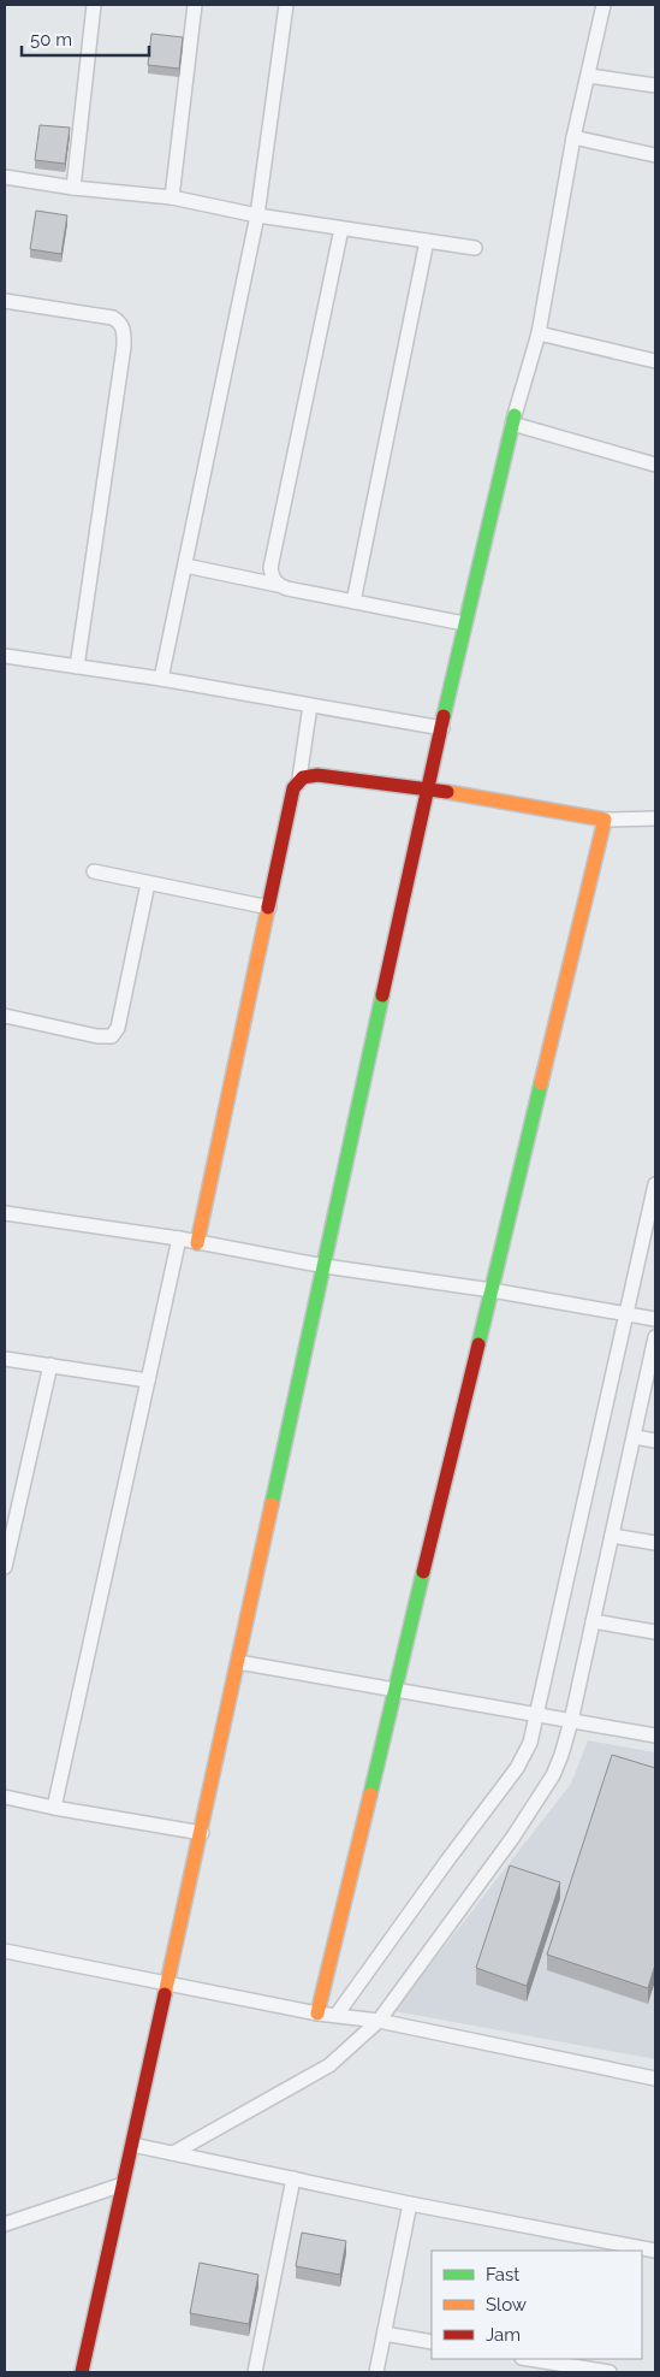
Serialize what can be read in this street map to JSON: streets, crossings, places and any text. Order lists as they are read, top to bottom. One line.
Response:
{"legend":["Fast","Slow","Jam"],"scale_bar":"50 m"}
